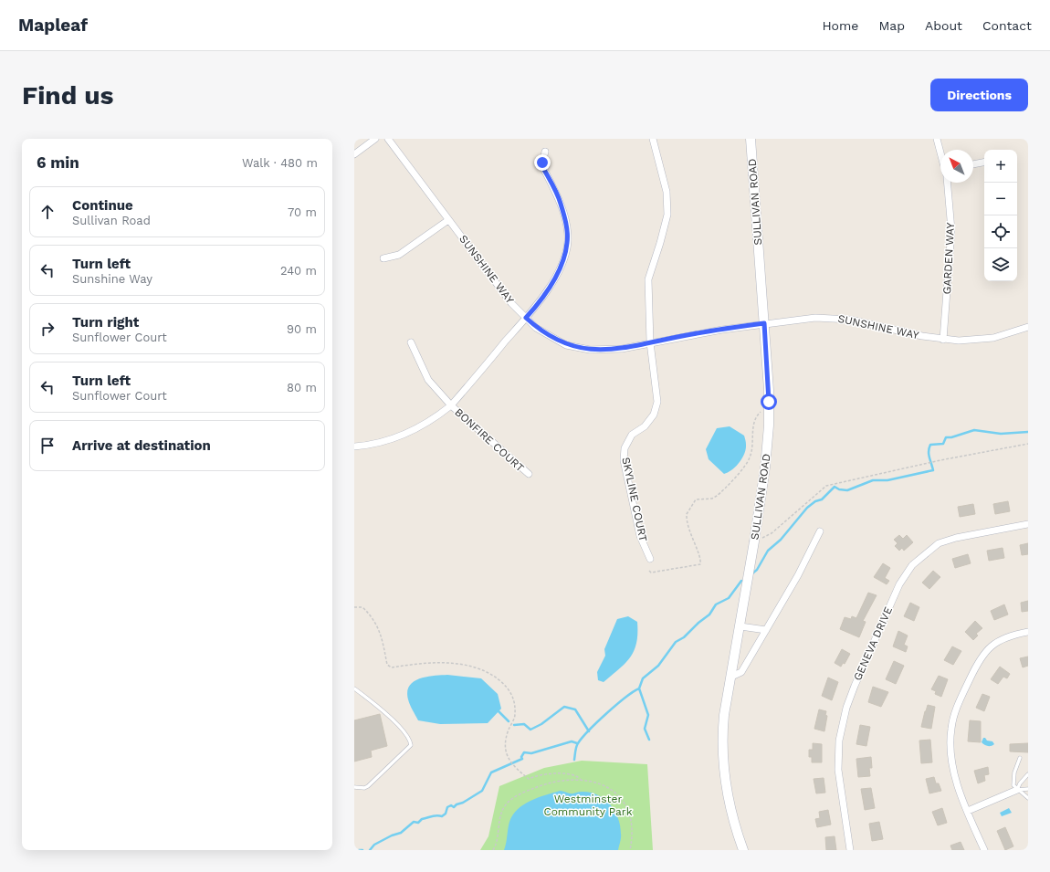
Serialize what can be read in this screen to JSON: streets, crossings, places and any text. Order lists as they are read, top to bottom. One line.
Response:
{"streets":{"street":["SULLIVAN ROAD","GARDEN WAY","SUNSHINE WAY","BONFIRE COURT","SKYLINE COURT","GENEVA DRIVE"]},"crossings":[["SULLIVAN ROAD","SUNSHINE WAY"],["GARDEN WAY","SUNSHINE WAY"],["SUNSHINE WAY","SKYLINE COURT"]],"parks":["Westminster Community Park"],"north":"top left","page":{"header":"Mapleaf","nav":["Home","Map","About","Contact"],"buttons":"Directions","title":"Find us","heading":["6 min","Walk · 480 m"],"map_buttons":["+","−"],"list":[["Continue","Sullivan Road","70 m"],["Turn left","Sunshine Way","240 m"],["Turn right","Sunflower Court","90 m"],["Turn left","Sunflower Court","80 m"],"Arrive at destination"]}}
